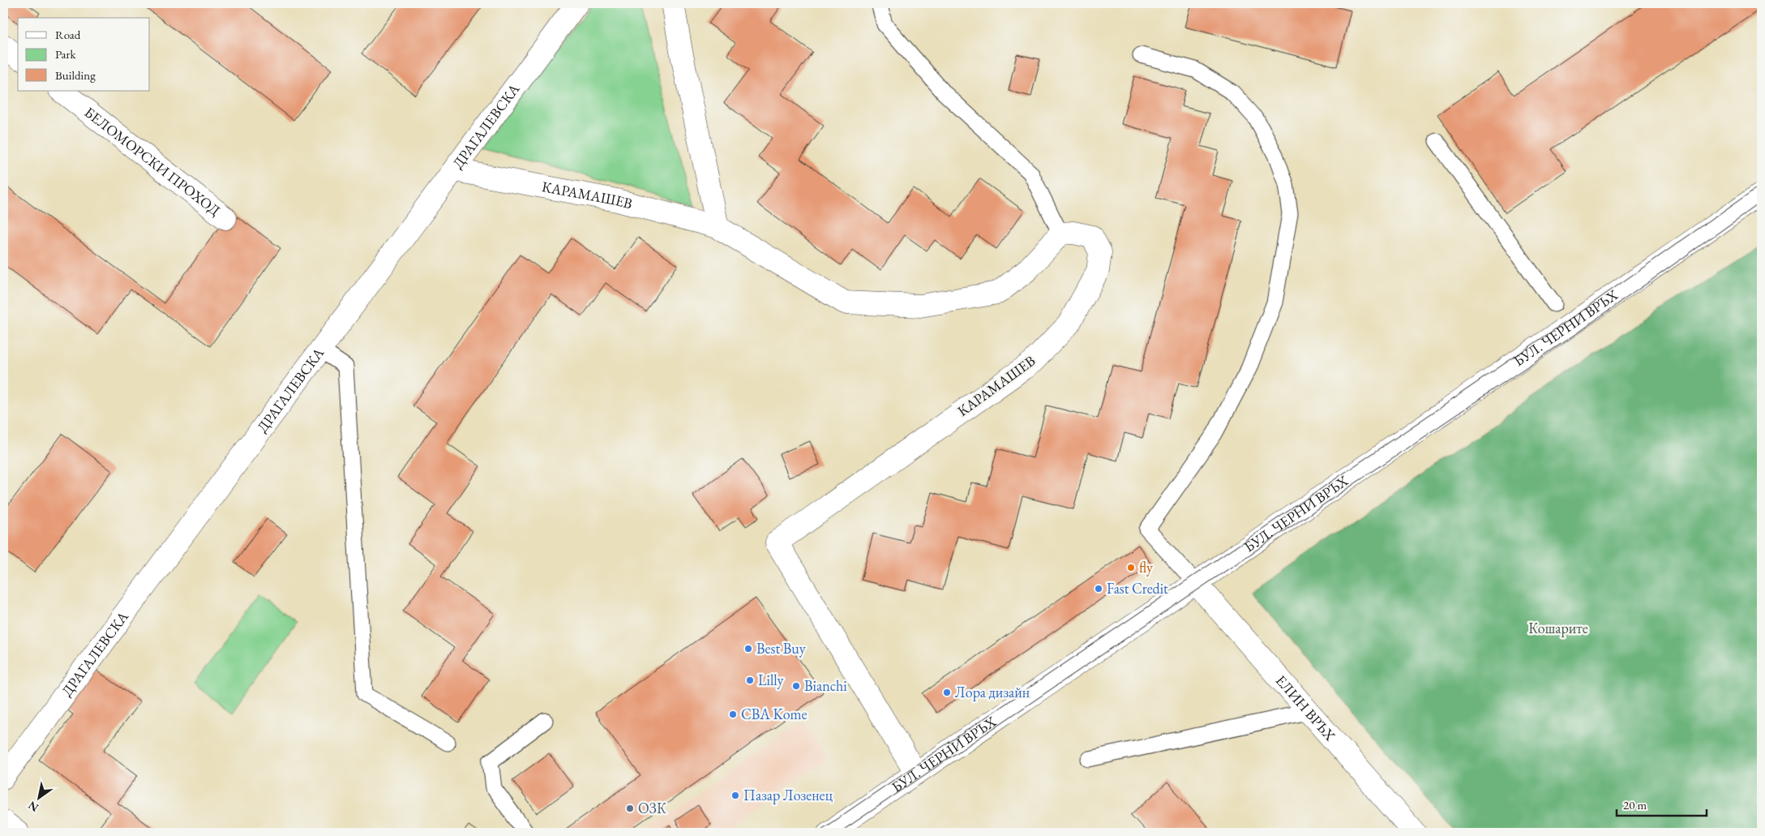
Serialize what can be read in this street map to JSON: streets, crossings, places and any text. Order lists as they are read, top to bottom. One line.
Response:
{"streets":{"street":["ДРАГАЛЕВСКА","БЕЛОМОРСКИ ПРОХОД","КАРАМАШЕВ","БУЛ. ЧЕРНИ ВРЪХ","ЕЛИН ВРЪХ"]},"crossings":[["ДРАГАЛЕВСКА","КАРАМАШЕВ"],["КАРАМАШЕВ","БУЛ. ЧЕРНИ ВРЪХ"],["БУЛ. ЧЕРНИ ВРЪХ","ЕЛИН ВРЪХ"]],"parks":["Кошарите"],"places":["fly","Fast Credit","Best Buy","Lilly","Bianchi","Лора дизайн","CBA Kome","Пазар Лозенец","ОЗК"],"legend":["Road","Park","Building"],"scale_bar":"20 m","north":"bottom left"}
